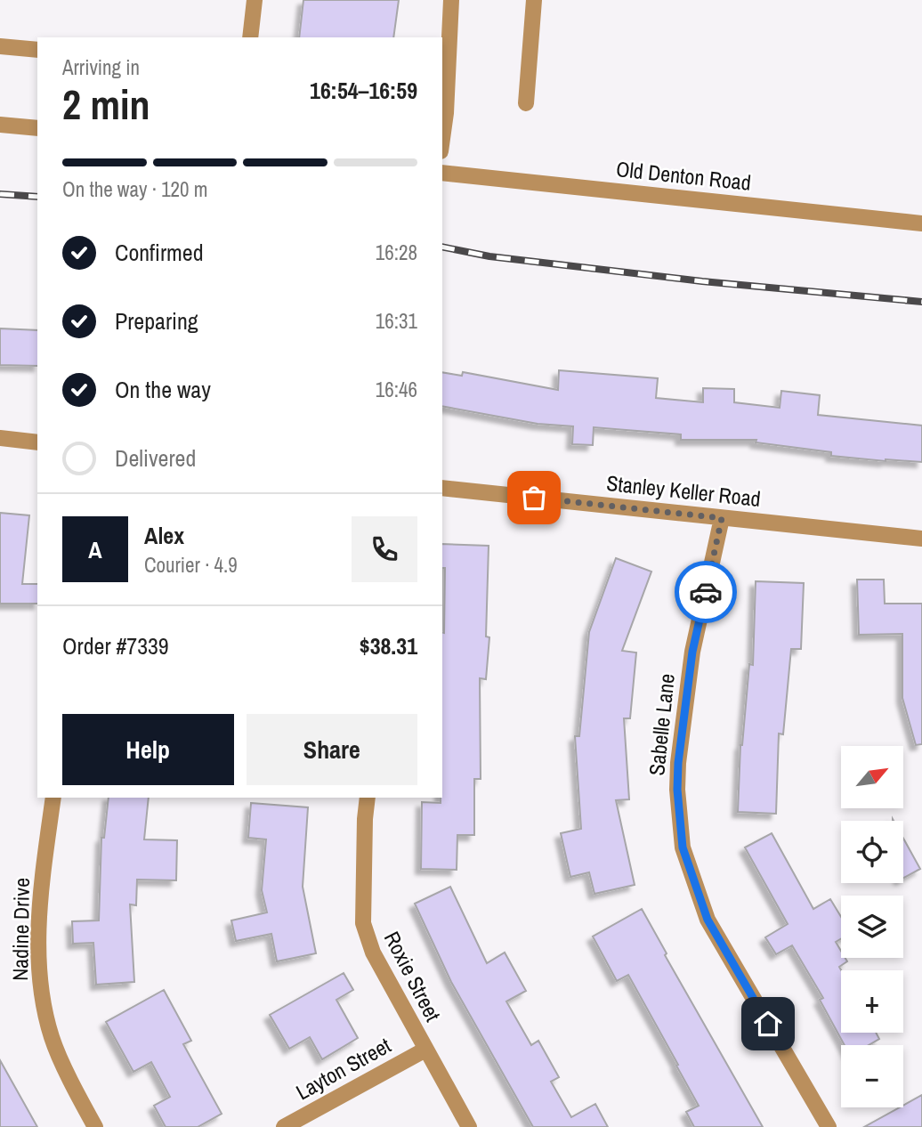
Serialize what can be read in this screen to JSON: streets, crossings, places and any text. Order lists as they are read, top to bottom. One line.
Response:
{"streets":{"street":["Old Denton Road","Stanley Keller Road","Sabelle Lane","Nadine Drive","Roxie Street","Layton Street"]},"crossings":[["Stanley Keller Road","Sabelle Lane"],["Roxie Street","Layton Street"]],"north":"top right","page":{"heading":["2 min","Arriving in","16:54–16:59"],"panel":["Alex","Courier · 4.9","Order #7339","$38.31"],"bar":"On the way · 120 m","list":[["Confirmed","16:28"],["Preparing","16:31"],["On the way","16:46"],"Delivered"],"round":"A","buttons":["Help","Share"],"map_buttons":["+","−"]}}
